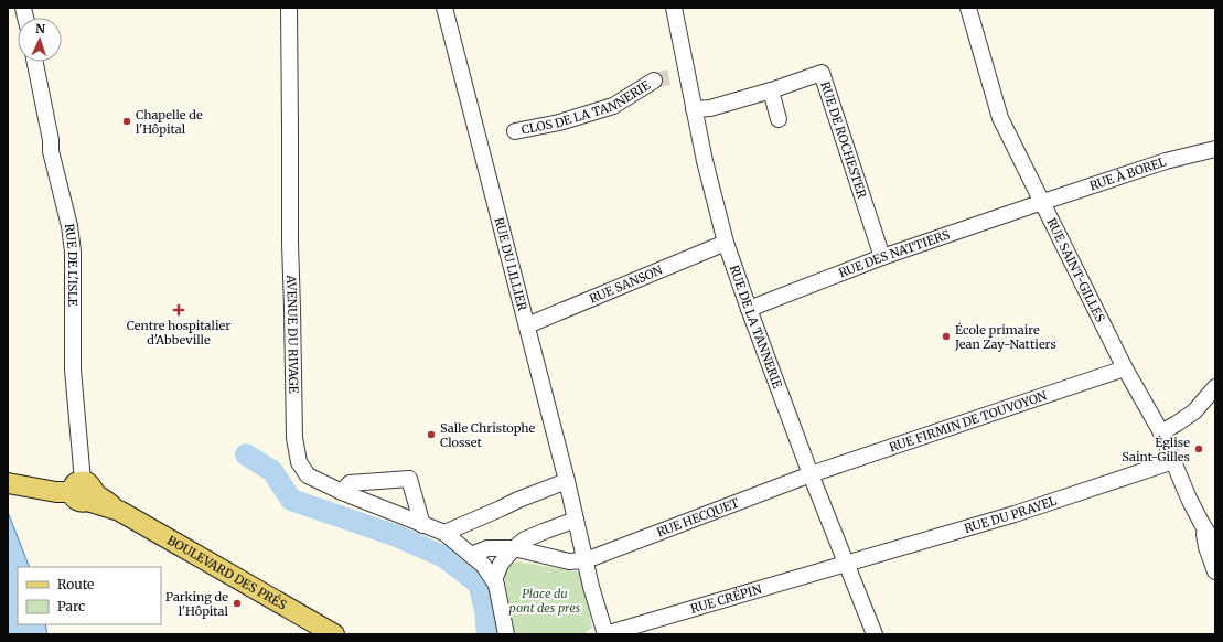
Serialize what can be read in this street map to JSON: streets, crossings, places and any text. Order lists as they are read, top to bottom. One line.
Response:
{"streets":{"main road":["BOULEVARD DES PRÉS"],"street":["CLOS DE LA TANNERIE","RUE DE ROCHESTER","RUE À BOREL","RUE DES NATTIERS","RUE DU LILLIER","RUE DE L'ISLE","RUE SAINT-GILLES","RUE SANSON","RUE DE LA TANNERIE","AVENUE DU RIVAGE","RUE FIRMIN DE TOUVOYON","RUE DU PRAYEL","RUE HECQUET","RUE CRÉPIN"]},"crossings":[["RUE DE ROCHESTER","RUE DES NATTIERS"],["RUE DE ROCHESTER","RUE DE LA TANNERIE"],["RUE À BOREL","RUE DES NATTIERS"],["RUE À BOREL","RUE SAINT-GILLES"],["RUE DES NATTIERS","RUE SAINT-GILLES"],["RUE DES NATTIERS","RUE DE LA TANNERIE"],["RUE DU LILLIER","RUE SANSON"],["RUE DU LILLIER","RUE HECQUET"],["RUE DU LILLIER","RUE CRÉPIN"],["RUE DE L'ISLE","BOULEVARD DES PRÉS"],["RUE SAINT-GILLES","RUE FIRMIN DE TOUVOYON"],["RUE SAINT-GILLES","RUE DU PRAYEL"],["RUE SANSON","RUE DE LA TANNERIE"],["RUE DE LA TANNERIE","RUE FIRMIN DE TOUVOYON"],["RUE DE LA TANNERIE","RUE DU PRAYEL"],["RUE DE LA TANNERIE","RUE HECQUET"],["RUE DE LA TANNERIE","RUE CRÉPIN"],["RUE FIRMIN DE TOUVOYON","RUE HECQUET"],["RUE DU PRAYEL","RUE CRÉPIN"]],"parks":["Place du pont des pres"],"places":{"other":["Chapelle de l'Hôpital","École primaire Jean Zay-Nattiers","Salle Christophe Closset","Église Saint-Gilles","Parking de l'Hôpital"],"health":["Centre hospitalier d'Abbeville"]},"legend":["Route","Parc"],"north":"top"}
